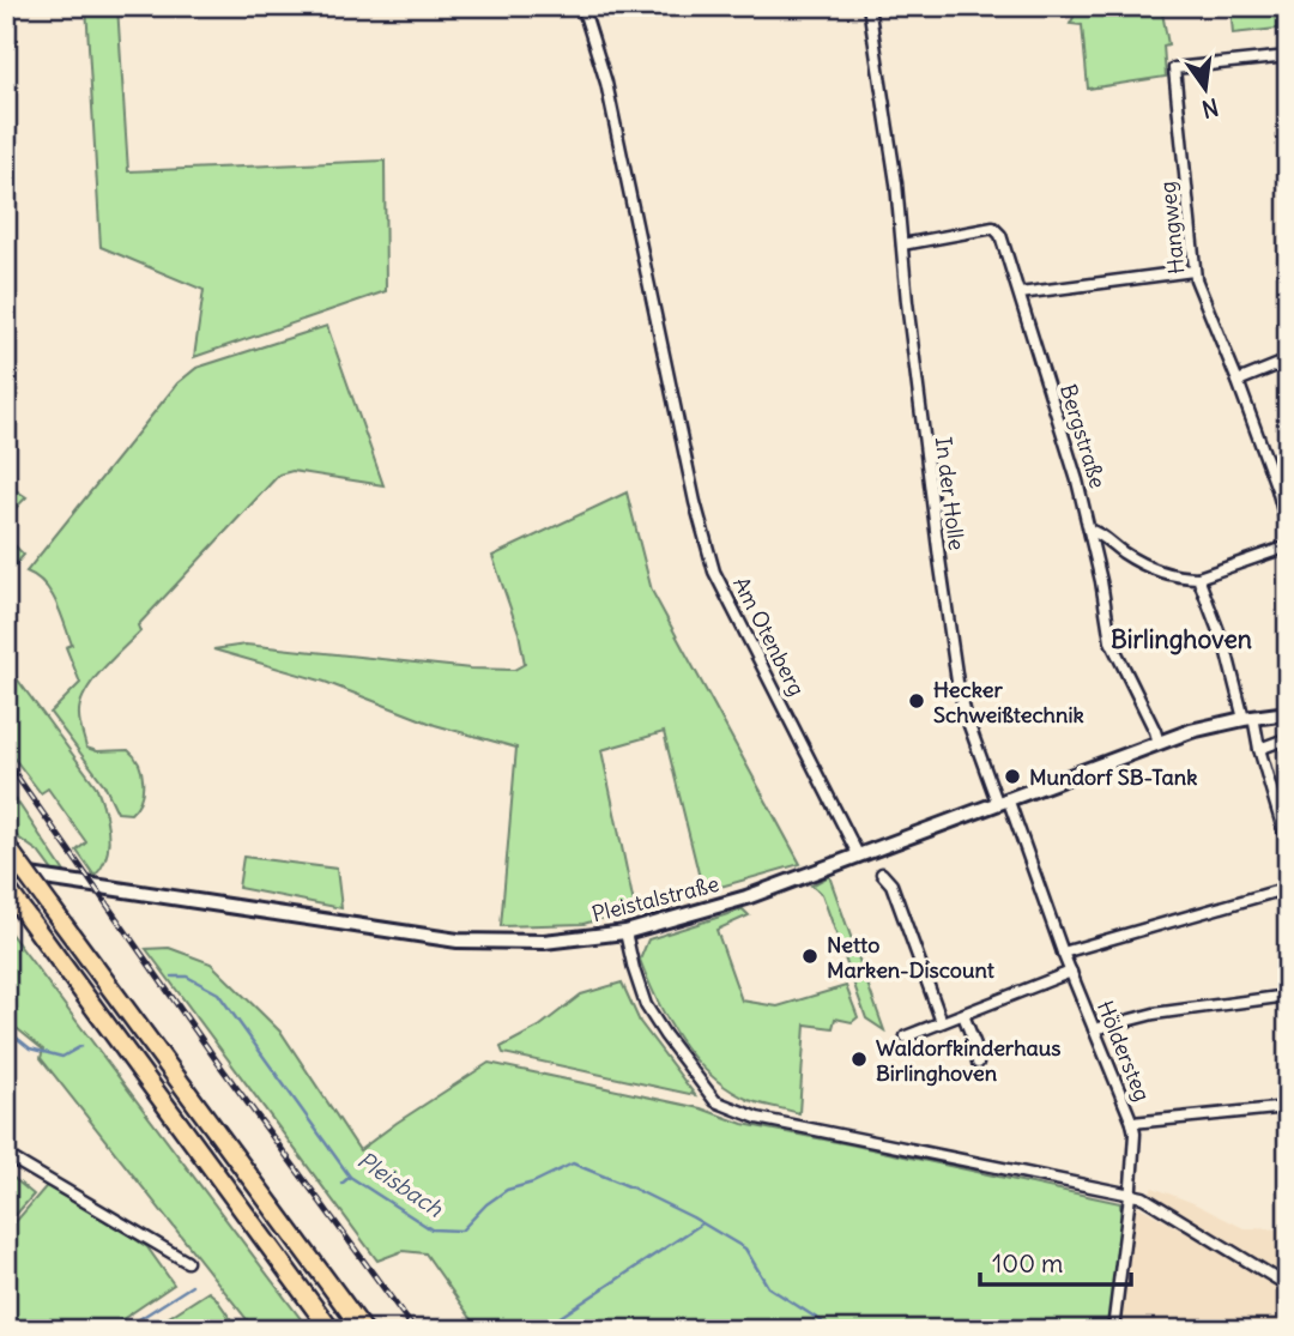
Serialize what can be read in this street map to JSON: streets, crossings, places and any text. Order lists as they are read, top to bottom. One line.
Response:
{"streets":{"main road":["Pleistalstraße"],"street":["Hangweg","Bergstraße","In der Holle","Am Otenberg","Höldersteg"]},"crossings":[["Bergstraße","In der Holle"],["Bergstraße","Pleistalstraße"],["In der Holle","Pleistalstraße"],["In der Holle","Höldersteg"],["Am Otenberg","Pleistalstraße"],["Pleistalstraße","Höldersteg"]],"districts":["Birlinghoven"],"water":["Pleisbach"],"places":["Hecker Schweißtechnik","Mundorf SB-Tank","Netto Marken-Discount","Waldorfkinderhaus Birlinghoven"],"scale_bar":"100 m","north":"bottom"}
